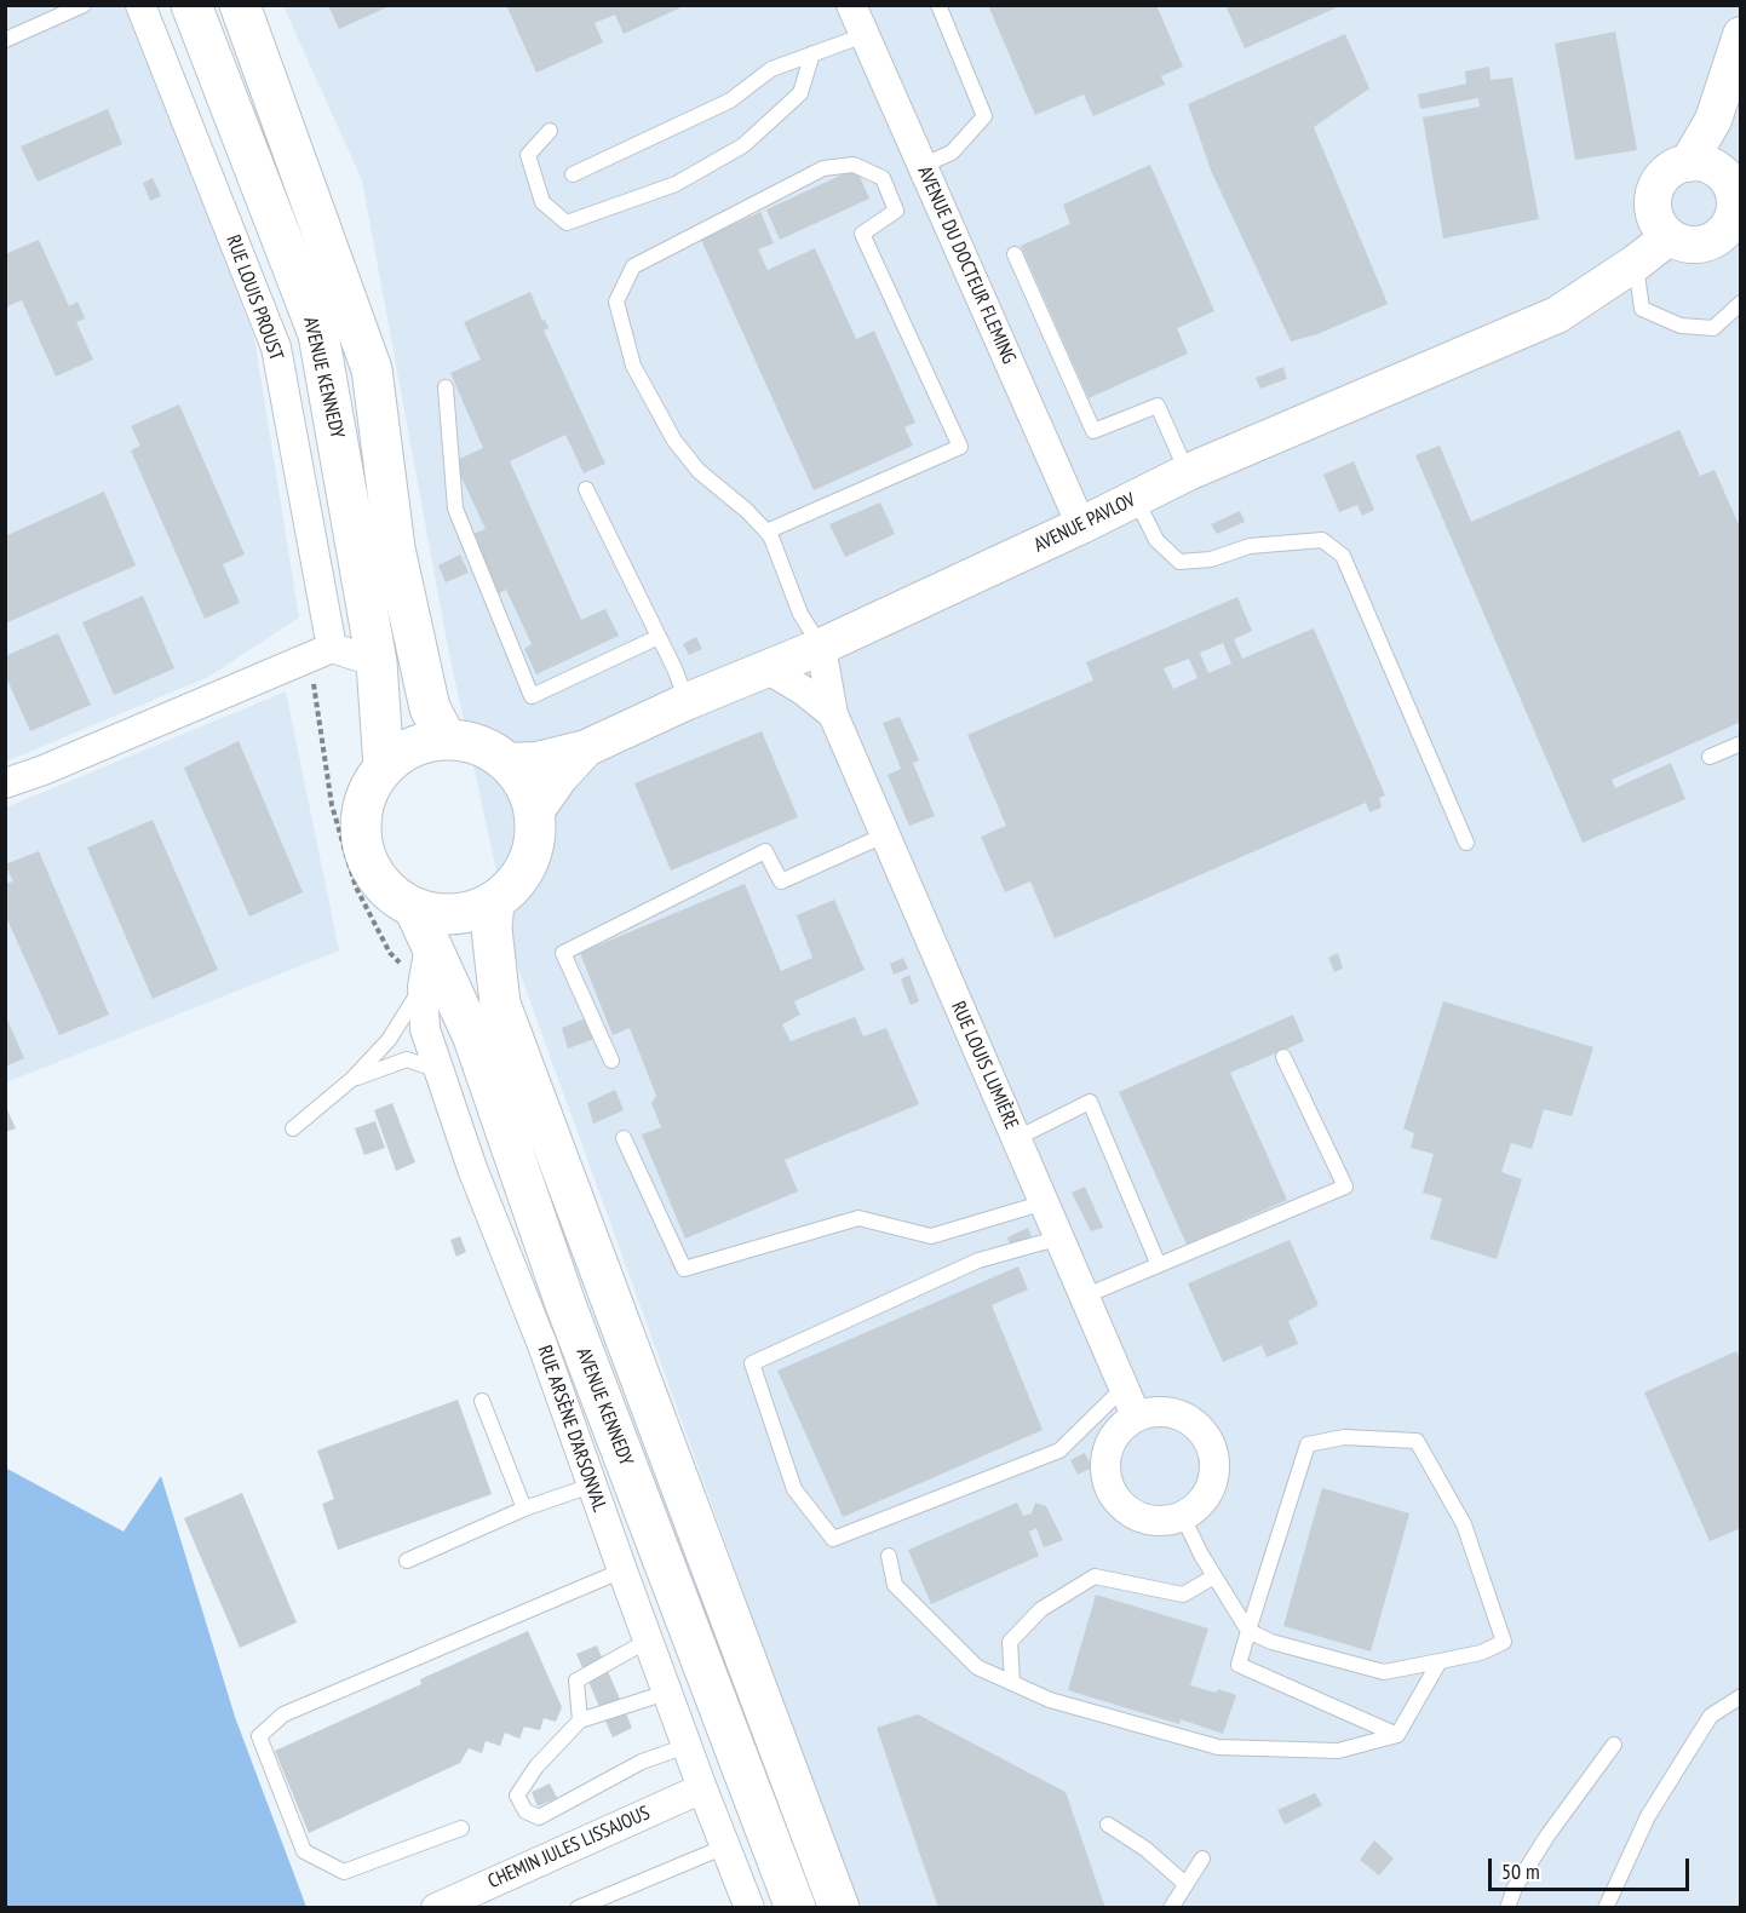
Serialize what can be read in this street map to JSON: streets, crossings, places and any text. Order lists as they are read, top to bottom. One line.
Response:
{"streets":{"main road":["AVENUE KENNEDY"],"street":["AVENUE DU DOCTEUR FLEMING","RUE LOUIS PROUST","AVENUE PAVLOV","RUE LOUIS LUMIÈRE","RUE ARSÈNE D'ARSONVAL","CHEMIN JULES LISSAJOUS"]},"crossings":[["AVENUE DU DOCTEUR FLEMING","AVENUE PAVLOV"],["AVENUE KENNEDY","AVENUE PAVLOV"],["AVENUE KENNEDY","RUE ARSÈNE D'ARSONVAL"],["AVENUE PAVLOV","RUE LOUIS LUMIÈRE"],["RUE ARSÈNE D'ARSONVAL","CHEMIN JULES LISSAJOUS"]],"scale_bar":"50 m"}
